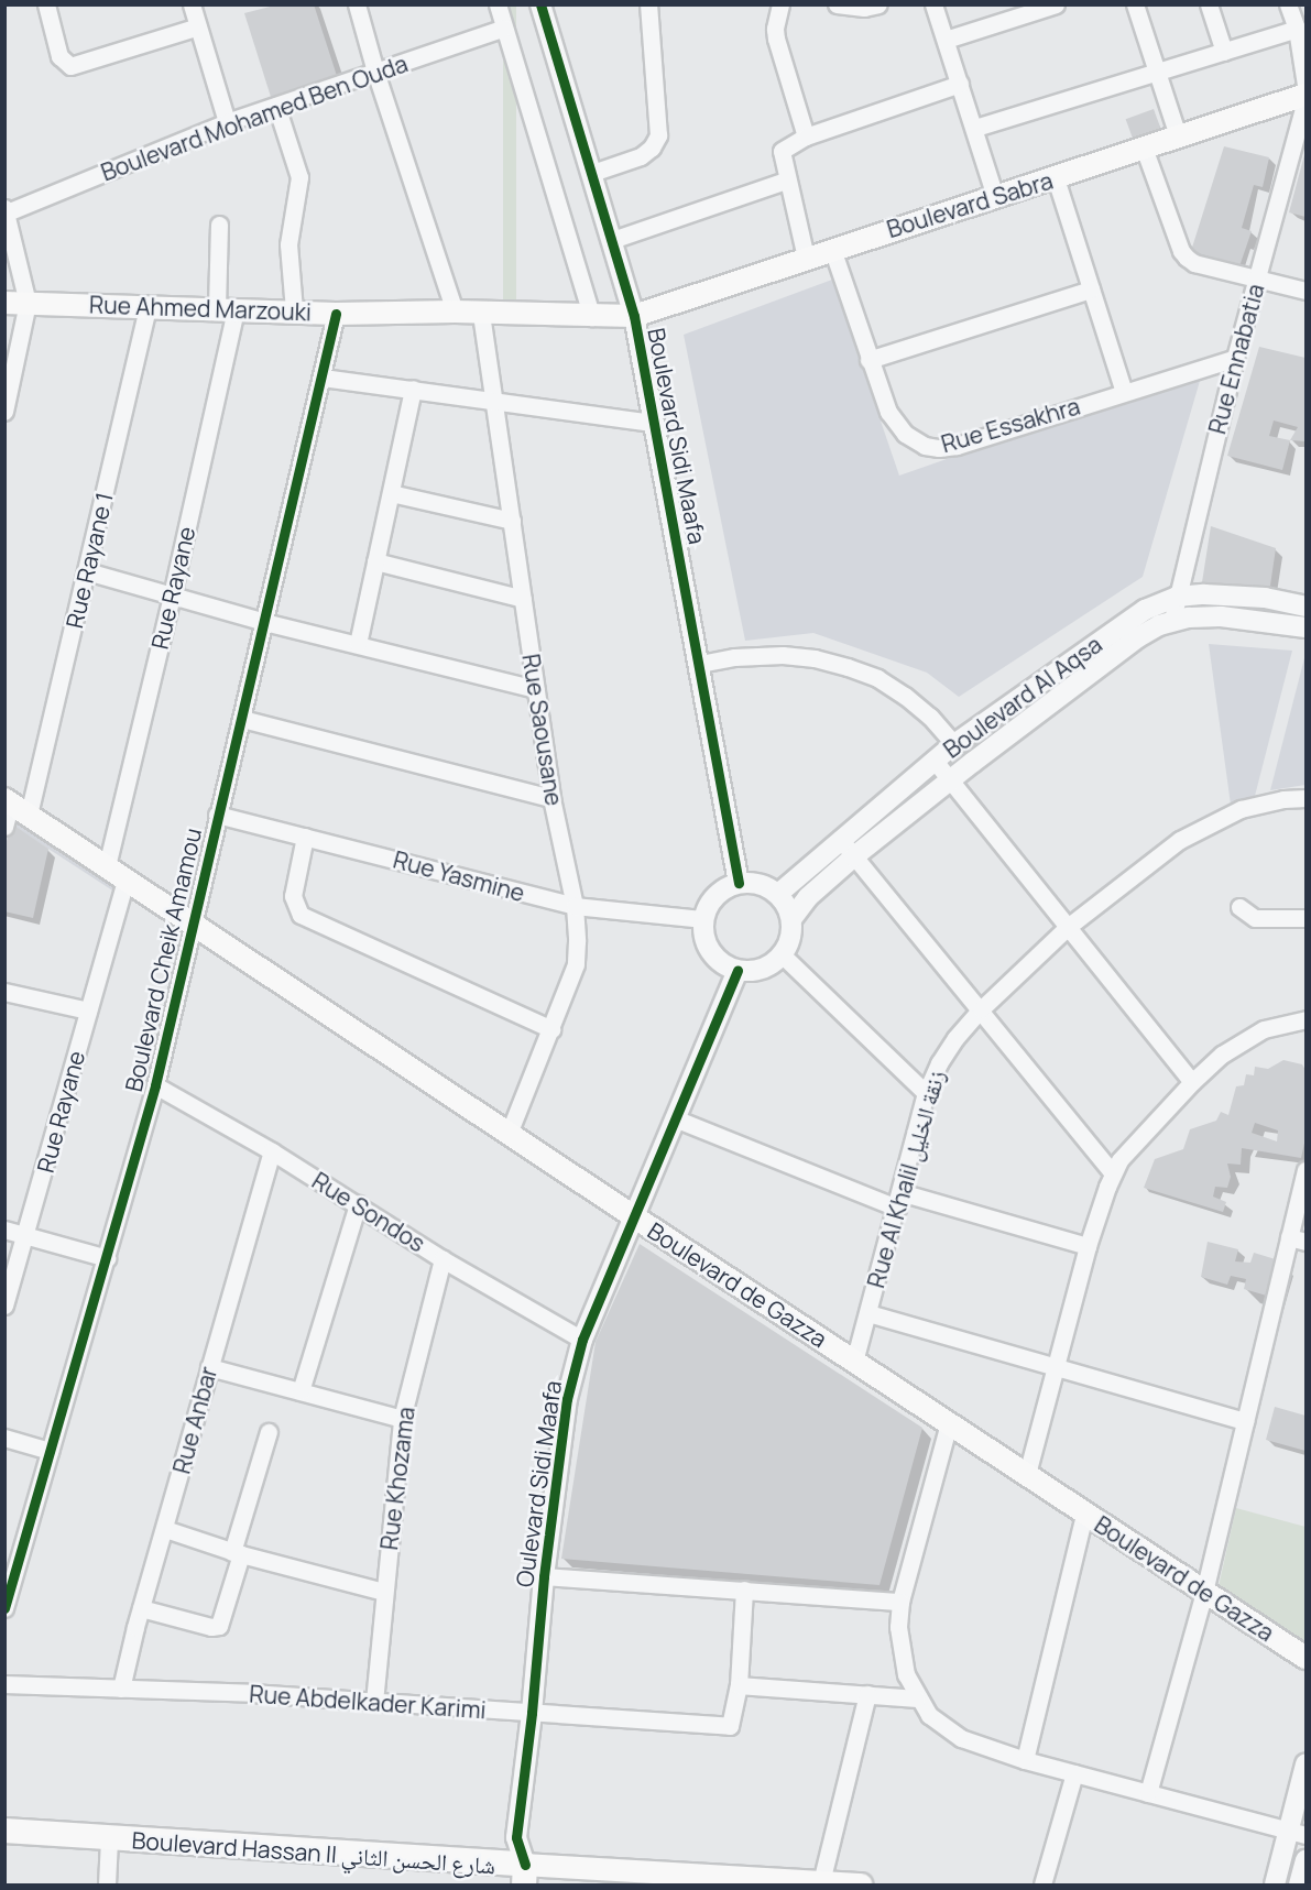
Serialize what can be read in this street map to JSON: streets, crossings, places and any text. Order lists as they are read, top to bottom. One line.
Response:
{"streets":{"main road":["Boulevard Sabra","Rue Ahmed Marzouki","Boulevard de Gazza","Boulevard Hassan II شارع الحسن الثاني"],"street":["Boulevard Mohamed Ben Ouda","Rue Ennabatia","Rue Essakhra","Boulevard Sidi Maafa","Rue Rayane 1","Rue Rayane","Boulevard Al Aqsa","Rue Saousane","Rue Yasmine","Boulevard Cheik Amamou","Rue Al Khalil زنقة الخليل","Rue Sondos","Rue Anbar","Rue Khozama","Oulevard Sidi Maafa","Rue Abdelkader Karimi"]},"crossings":[["Boulevard Sabra","Rue Ahmed Marzouki"],["Boulevard Sabra","Rue Essakhra"],["Boulevard Sabra","Boulevard Sidi Maafa"],["Rue Ahmed Marzouki","Boulevard Sidi Maafa"],["Rue Ahmed Marzouki","Rue Rayane 1"],["Rue Ahmed Marzouki","Rue Rayane"],["Rue Ahmed Marzouki","Rue Saousane"],["Rue Ahmed Marzouki","Boulevard Cheik Amamou"],["Rue Ennabatia","Rue Essakhra"],["Rue Ennabatia","Boulevard Al Aqsa"],["Boulevard Sidi Maafa","Boulevard Al Aqsa"],["Boulevard Sidi Maafa","Rue Yasmine"],["Boulevard Sidi Maafa","Oulevard Sidi Maafa"],["Rue Rayane 1","Boulevard de Gazza"],["Rue Rayane","Boulevard de Gazza"],["Boulevard Al Aqsa","Rue Yasmine"],["Boulevard Al Aqsa","Oulevard Sidi Maafa"],["Rue Saousane","Rue Yasmine"],["Rue Saousane","Boulevard de Gazza"],["Rue Yasmine","Boulevard Cheik Amamou"],["Rue Yasmine","Oulevard Sidi Maafa"],["Boulevard Cheik Amamou","Rue Sondos"],["Boulevard Cheik Amamou","Boulevard de Gazza"],["Rue Al Khalil زنقة الخليل","Boulevard de Gazza"],["Rue Sondos","Rue Anbar"],["Rue Sondos","Rue Khozama"],["Rue Sondos","Oulevard Sidi Maafa"],["Boulevard de Gazza","Oulevard Sidi Maafa"],["Rue Anbar","Rue Abdelkader Karimi"],["Rue Khozama","Rue Abdelkader Karimi"],["Oulevard Sidi Maafa","Rue Abdelkader Karimi"]]}
